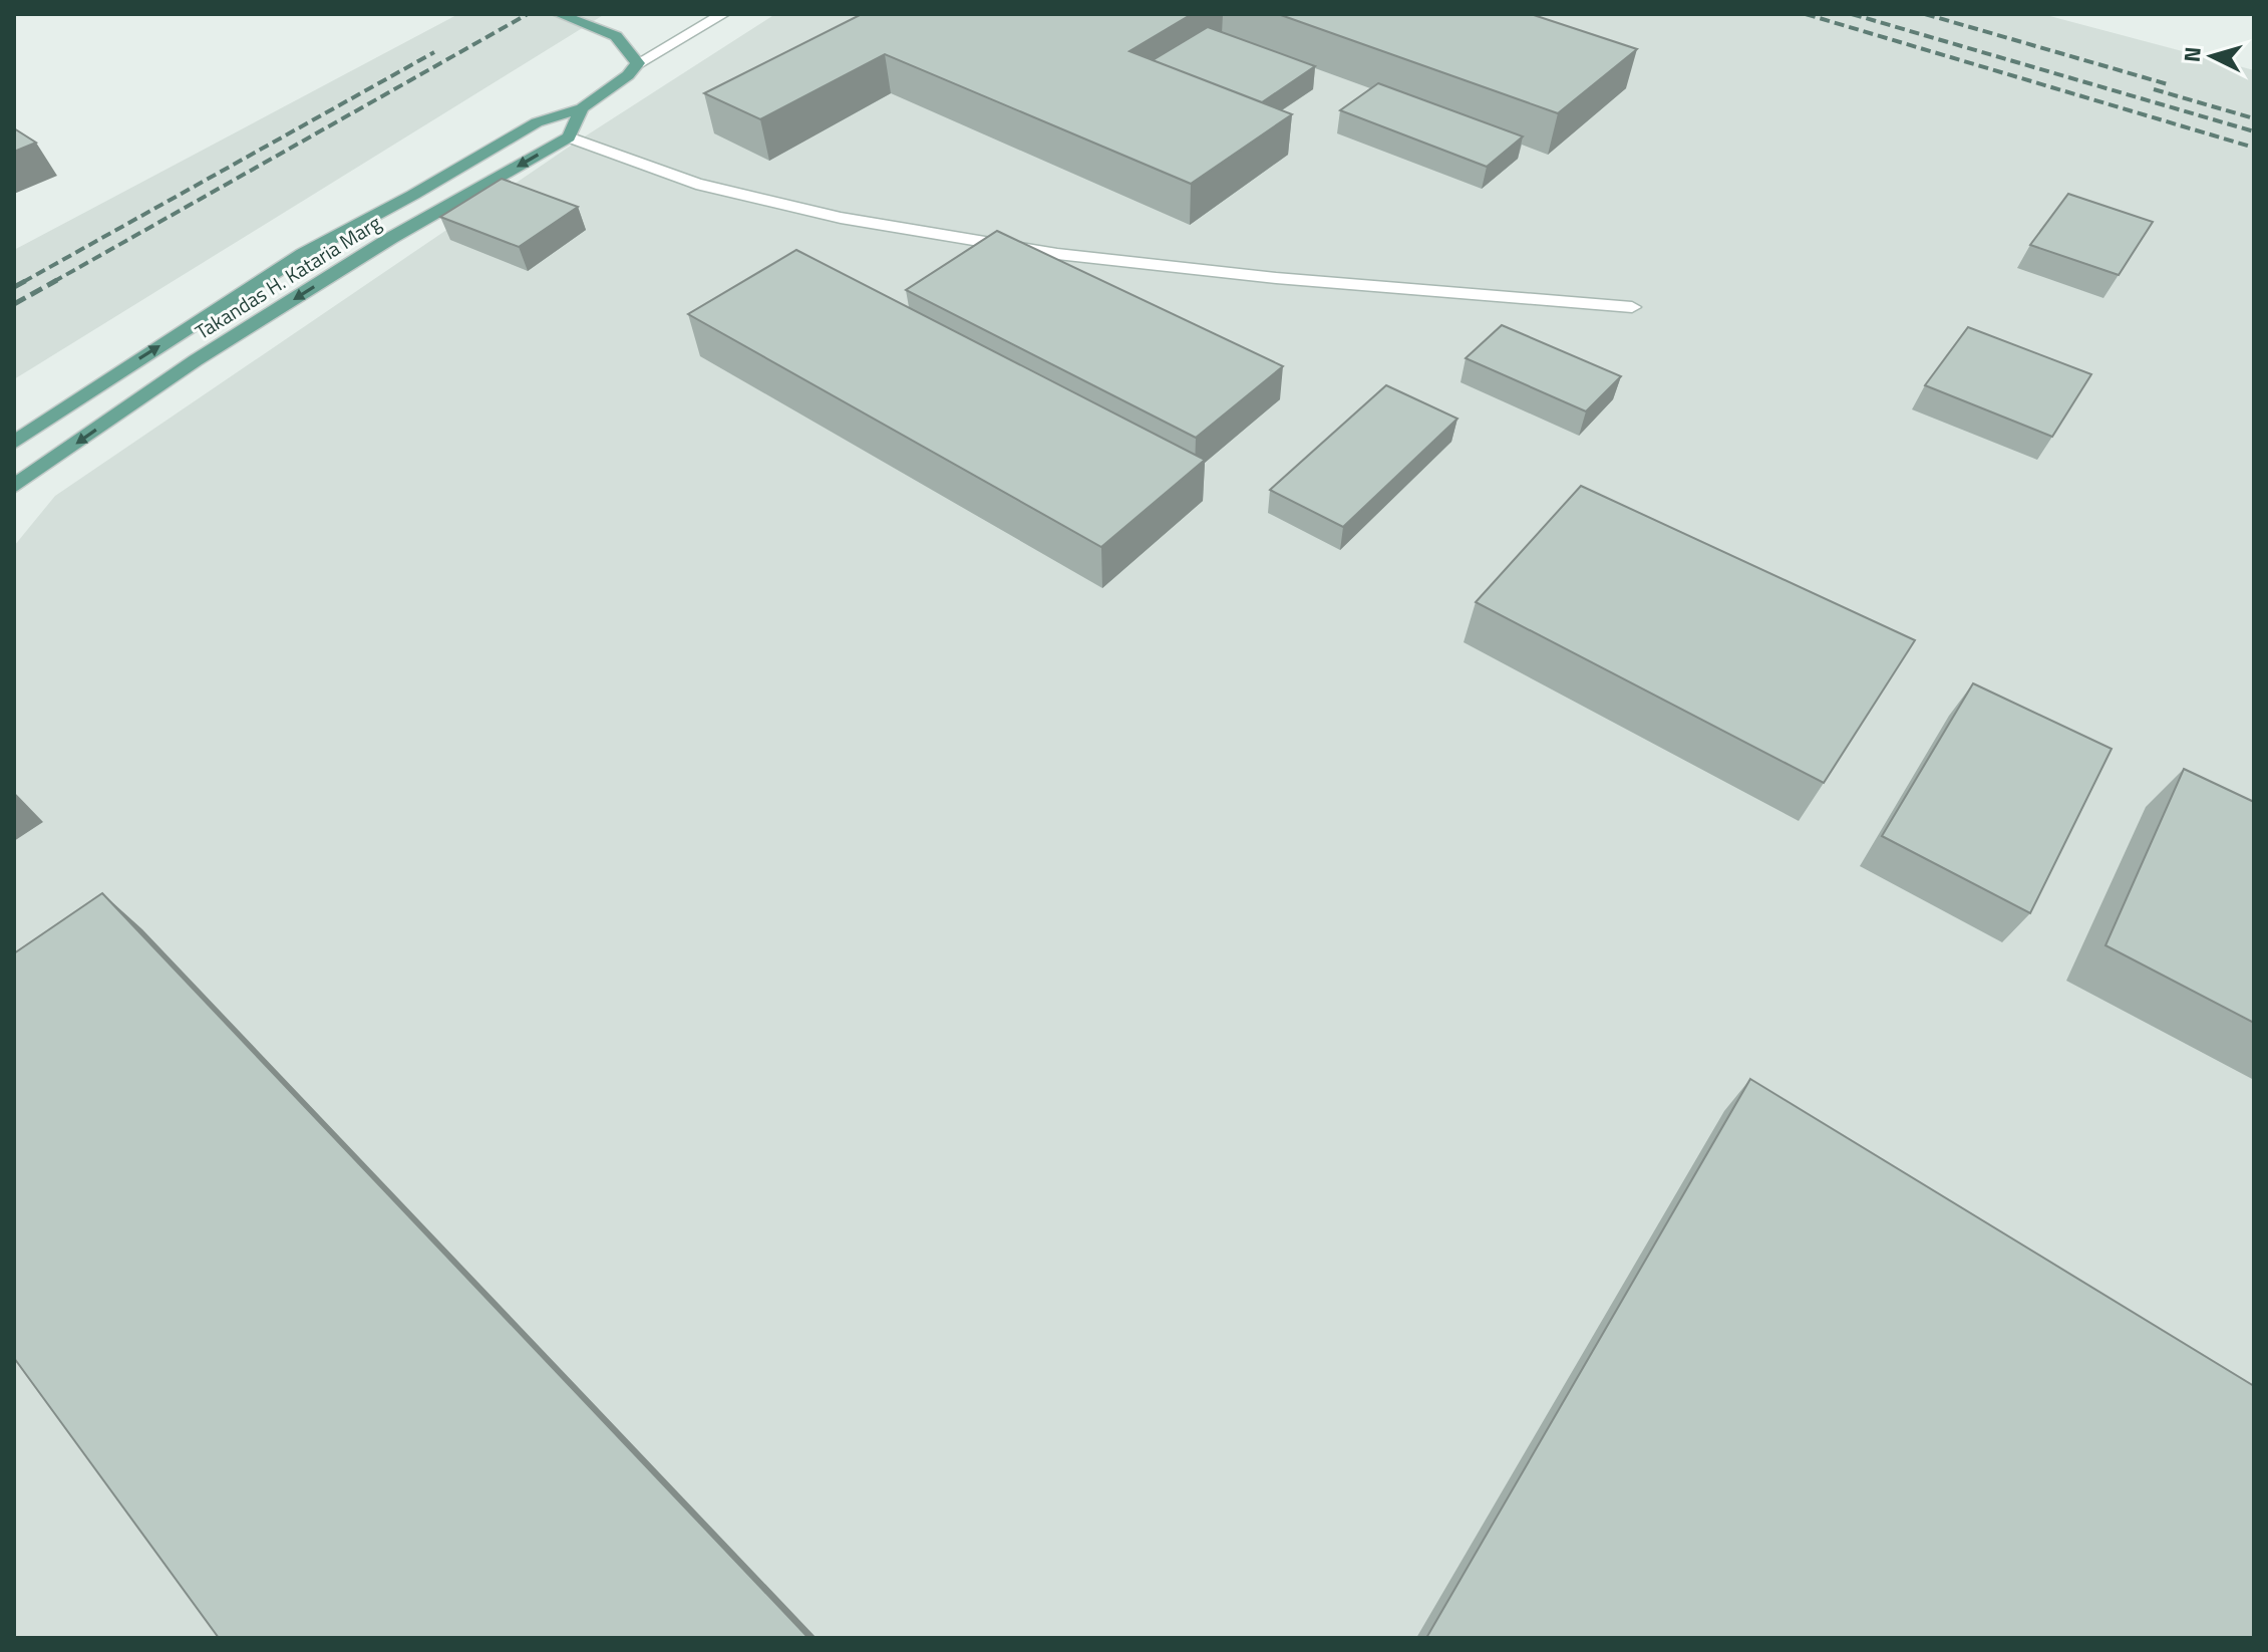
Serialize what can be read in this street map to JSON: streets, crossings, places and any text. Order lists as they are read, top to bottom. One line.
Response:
{"streets":{"main road":["Takandas H. Kataria Marg"]},"north":"left"}
